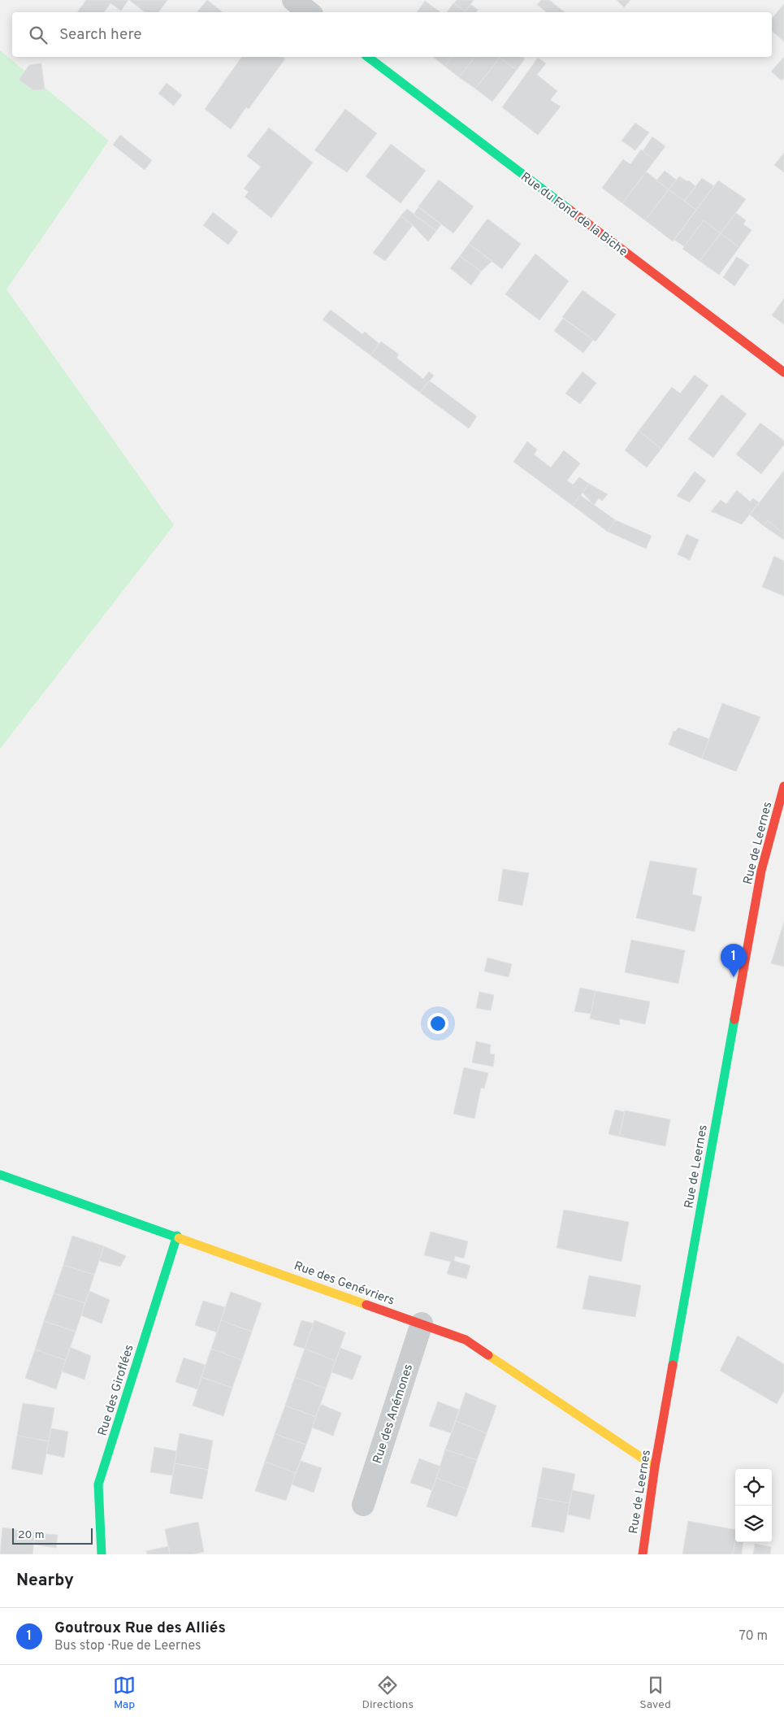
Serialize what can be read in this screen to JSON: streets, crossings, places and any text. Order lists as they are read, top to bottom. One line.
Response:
{"streets":{"street":["Rue du Fond de la Biche","Rue de Leernes","Rue des Genévriers","Rue des Giroflées","Rue des Anémones"]},"crossings":[["Rue de Leernes","Rue des Genévriers"],["Rue des Genévriers","Rue des Giroflées"],["Rue des Genévriers","Rue des Anémones"]],"scale_bar":"20 m","page":{"search":"Search here","pins":"1","scale":"20 m","heading":"Nearby","list":[{"mark":"1","name":"Goutroux Rue des Alliés","note":"Bus stop · Rue de Leernes","value":"70 m"}],"nav":["Map","Directions","Saved"]}}
